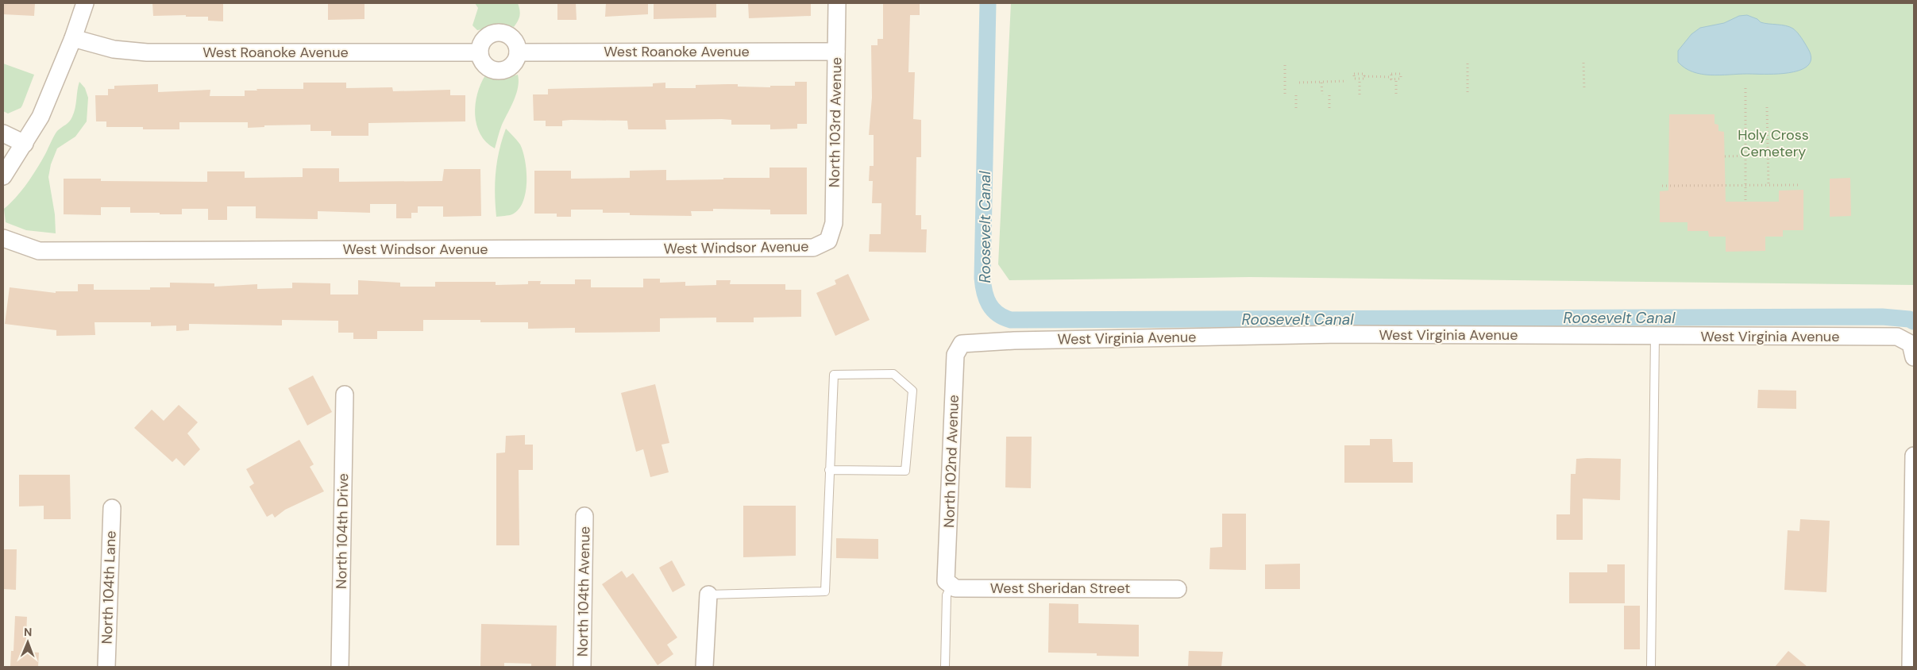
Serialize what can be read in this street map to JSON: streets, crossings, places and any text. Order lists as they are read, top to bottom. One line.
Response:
{"streets":{"street":["West Roanoke Avenue","North 103rd Avenue","West Windsor Avenue","West Virginia Avenue","North 102nd Avenue","North 104th Drive","North 104th Lane","West Sheridan Street","North 104th Avenue"]},"crossings":[["West Roanoke Avenue","North 103rd Avenue"],["North 103rd Avenue","West Windsor Avenue"],["West Virginia Avenue","North 102nd Avenue"],["North 102nd Avenue","West Sheridan Street"]],"water":["Roosevelt Canal"],"parks":["Holy Cross Cemetery"],"north":"top"}
